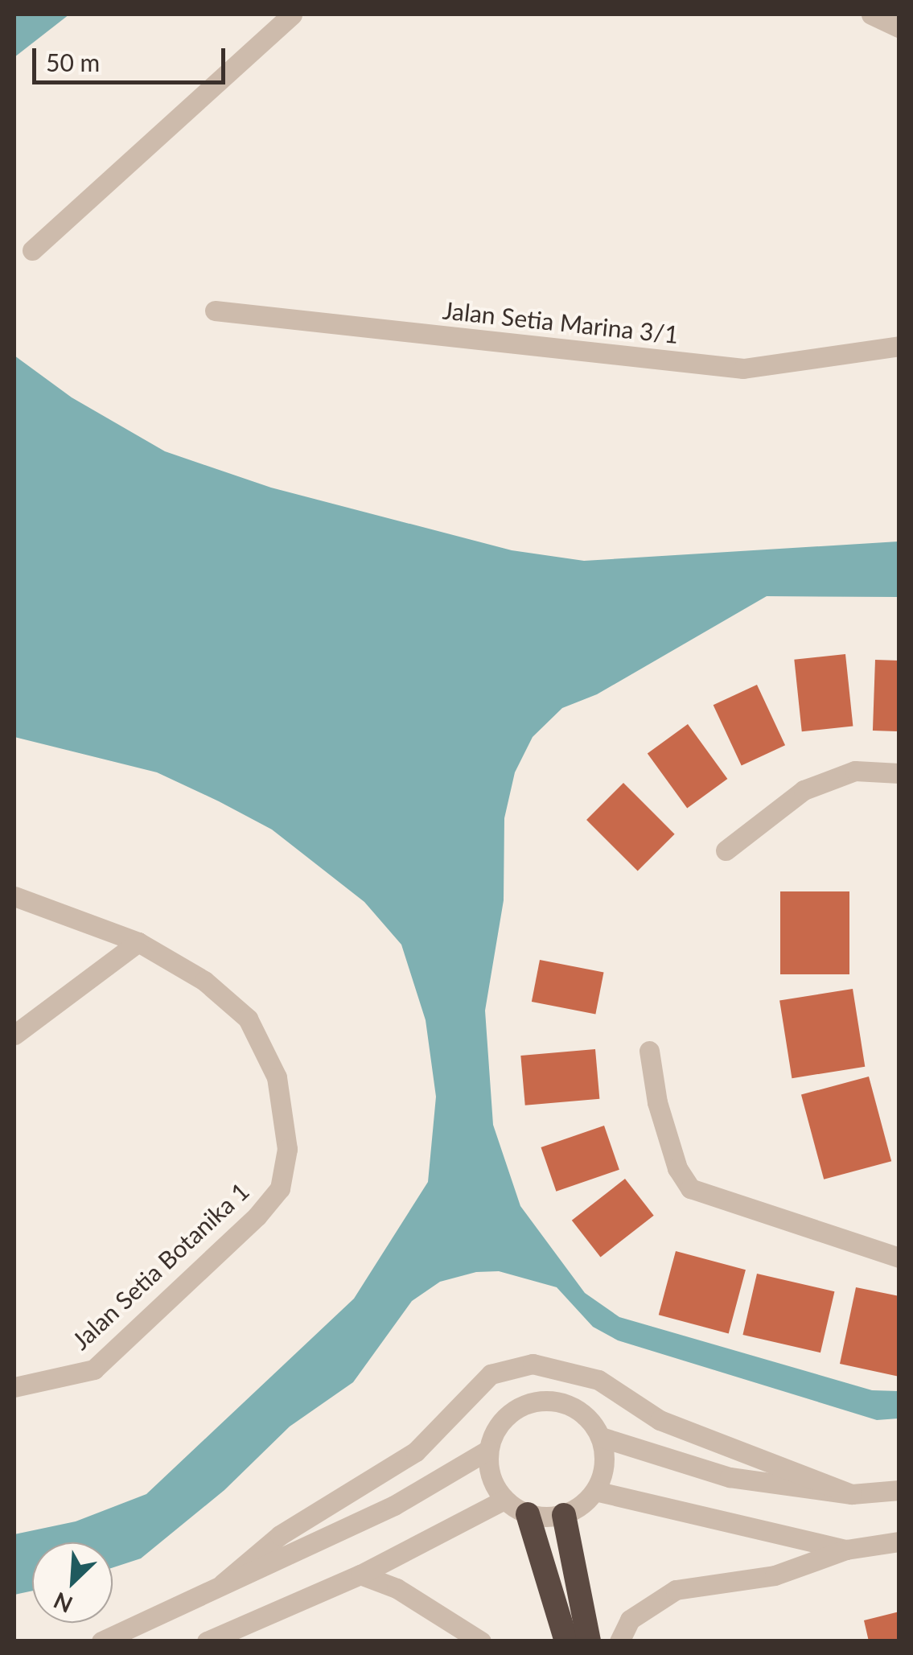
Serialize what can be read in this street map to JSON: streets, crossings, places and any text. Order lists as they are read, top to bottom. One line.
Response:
{"streets":{"street":["Jalan Setia Marina 3/1","Jalan Setia Botanika 1"]},"scale_bar":"50 m","north":"bottom left"}
